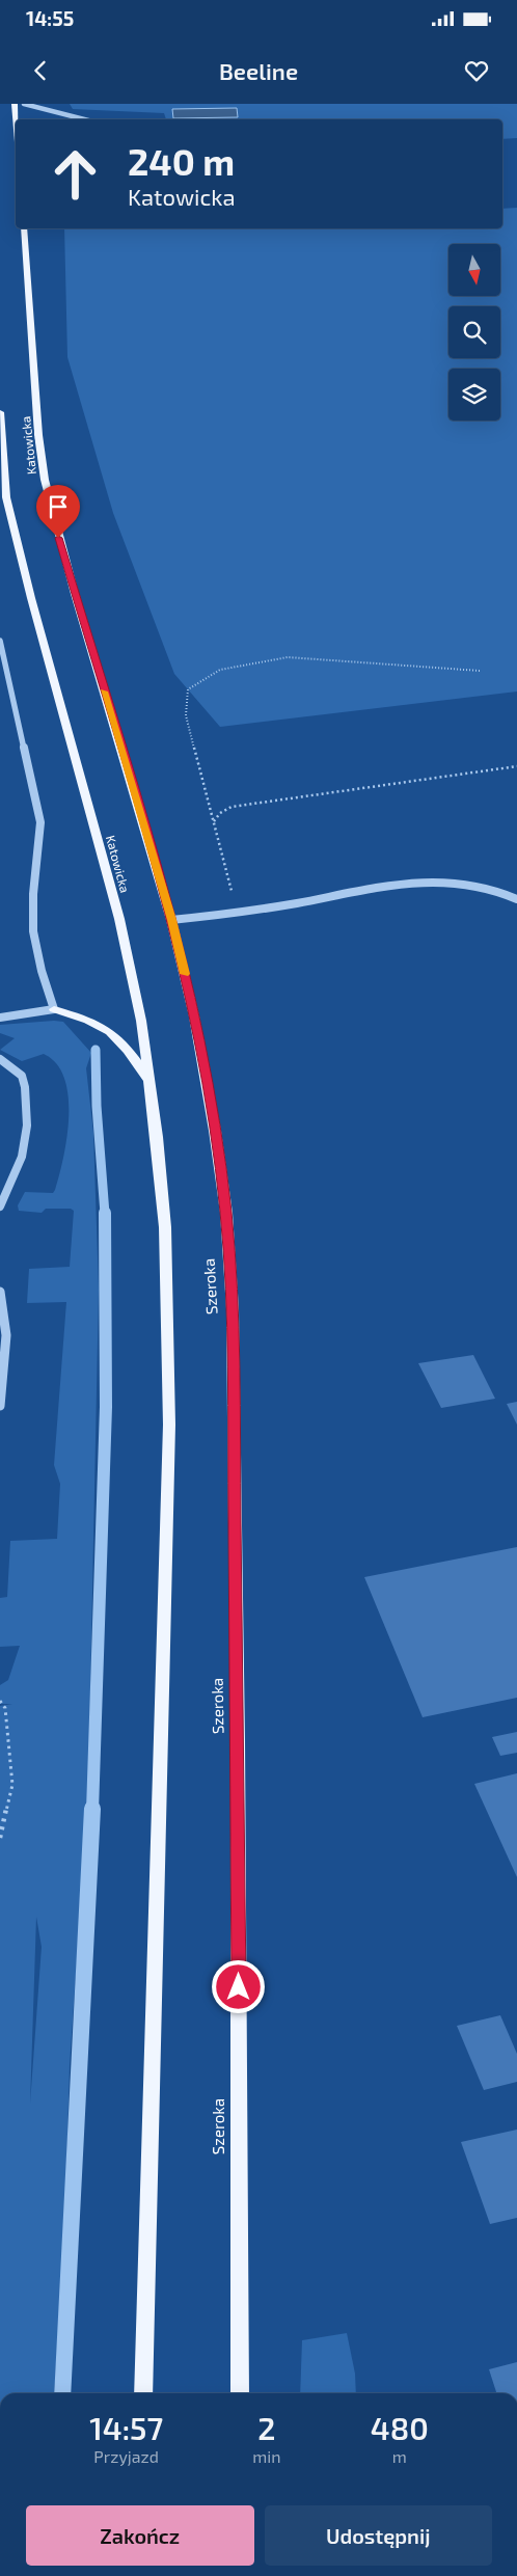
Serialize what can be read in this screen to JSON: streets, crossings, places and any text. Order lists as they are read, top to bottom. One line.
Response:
{"streets":{"main road":["Katowicka","Szeroka"]},"crossings":[["Katowicka","Szeroka"]],"north":"bottom","page":{"status":"14:55","header":"Beeline","turn":["240 m","Katowicka"],"eta":["14:57","Przyjazd","2","min","480","m"],"buttons":["Zakończ","Udostępnij"]}}
